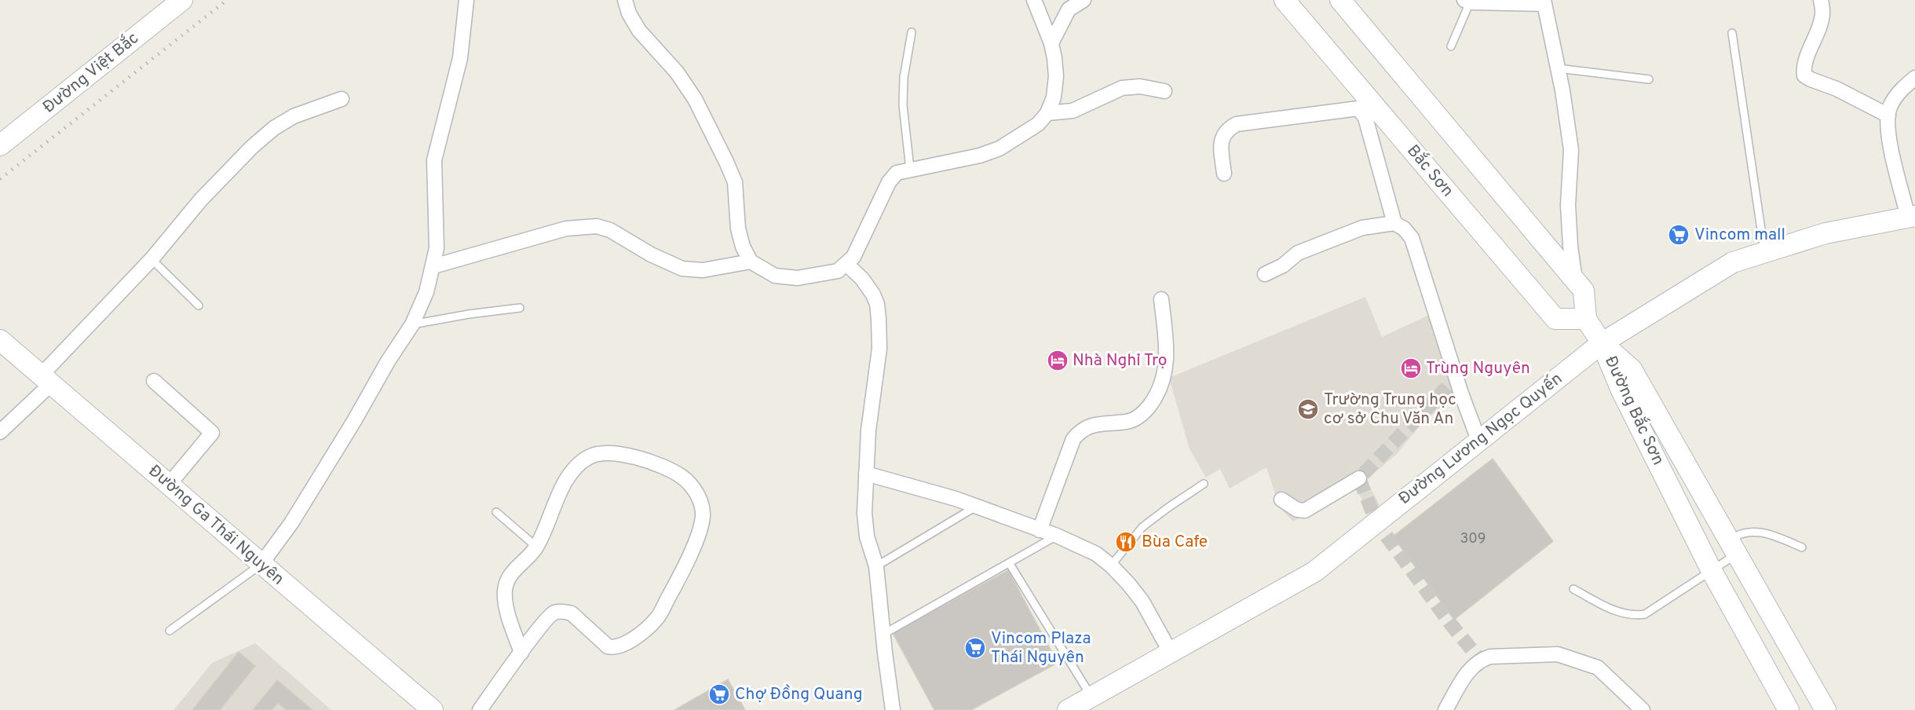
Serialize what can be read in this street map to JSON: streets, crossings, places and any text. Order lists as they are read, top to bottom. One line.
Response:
{"streets":{"main road":["Đường Việt Bắc","Bắc Sơn","Đường Bắc Sơn","Đường Lương Ngọc Quyến","Đường Ga Thái Nguyên"]},"crossings":[["Đường Bắc Sơn","Đường Lương Ngọc Quyến"]],"places":{"supermarket":["Vincom mall","Vincom Plaza Thái Nguyên","Chợ Đồng Quang"],"hotel":["Nhà Nghỉ Trọ","Trùng Nguyên"],"school or university":["Trường Trung học cơ sở Chu Văn An"],"restaurant":["Bùa Cafe"]},"house_numbers":["309"]}
